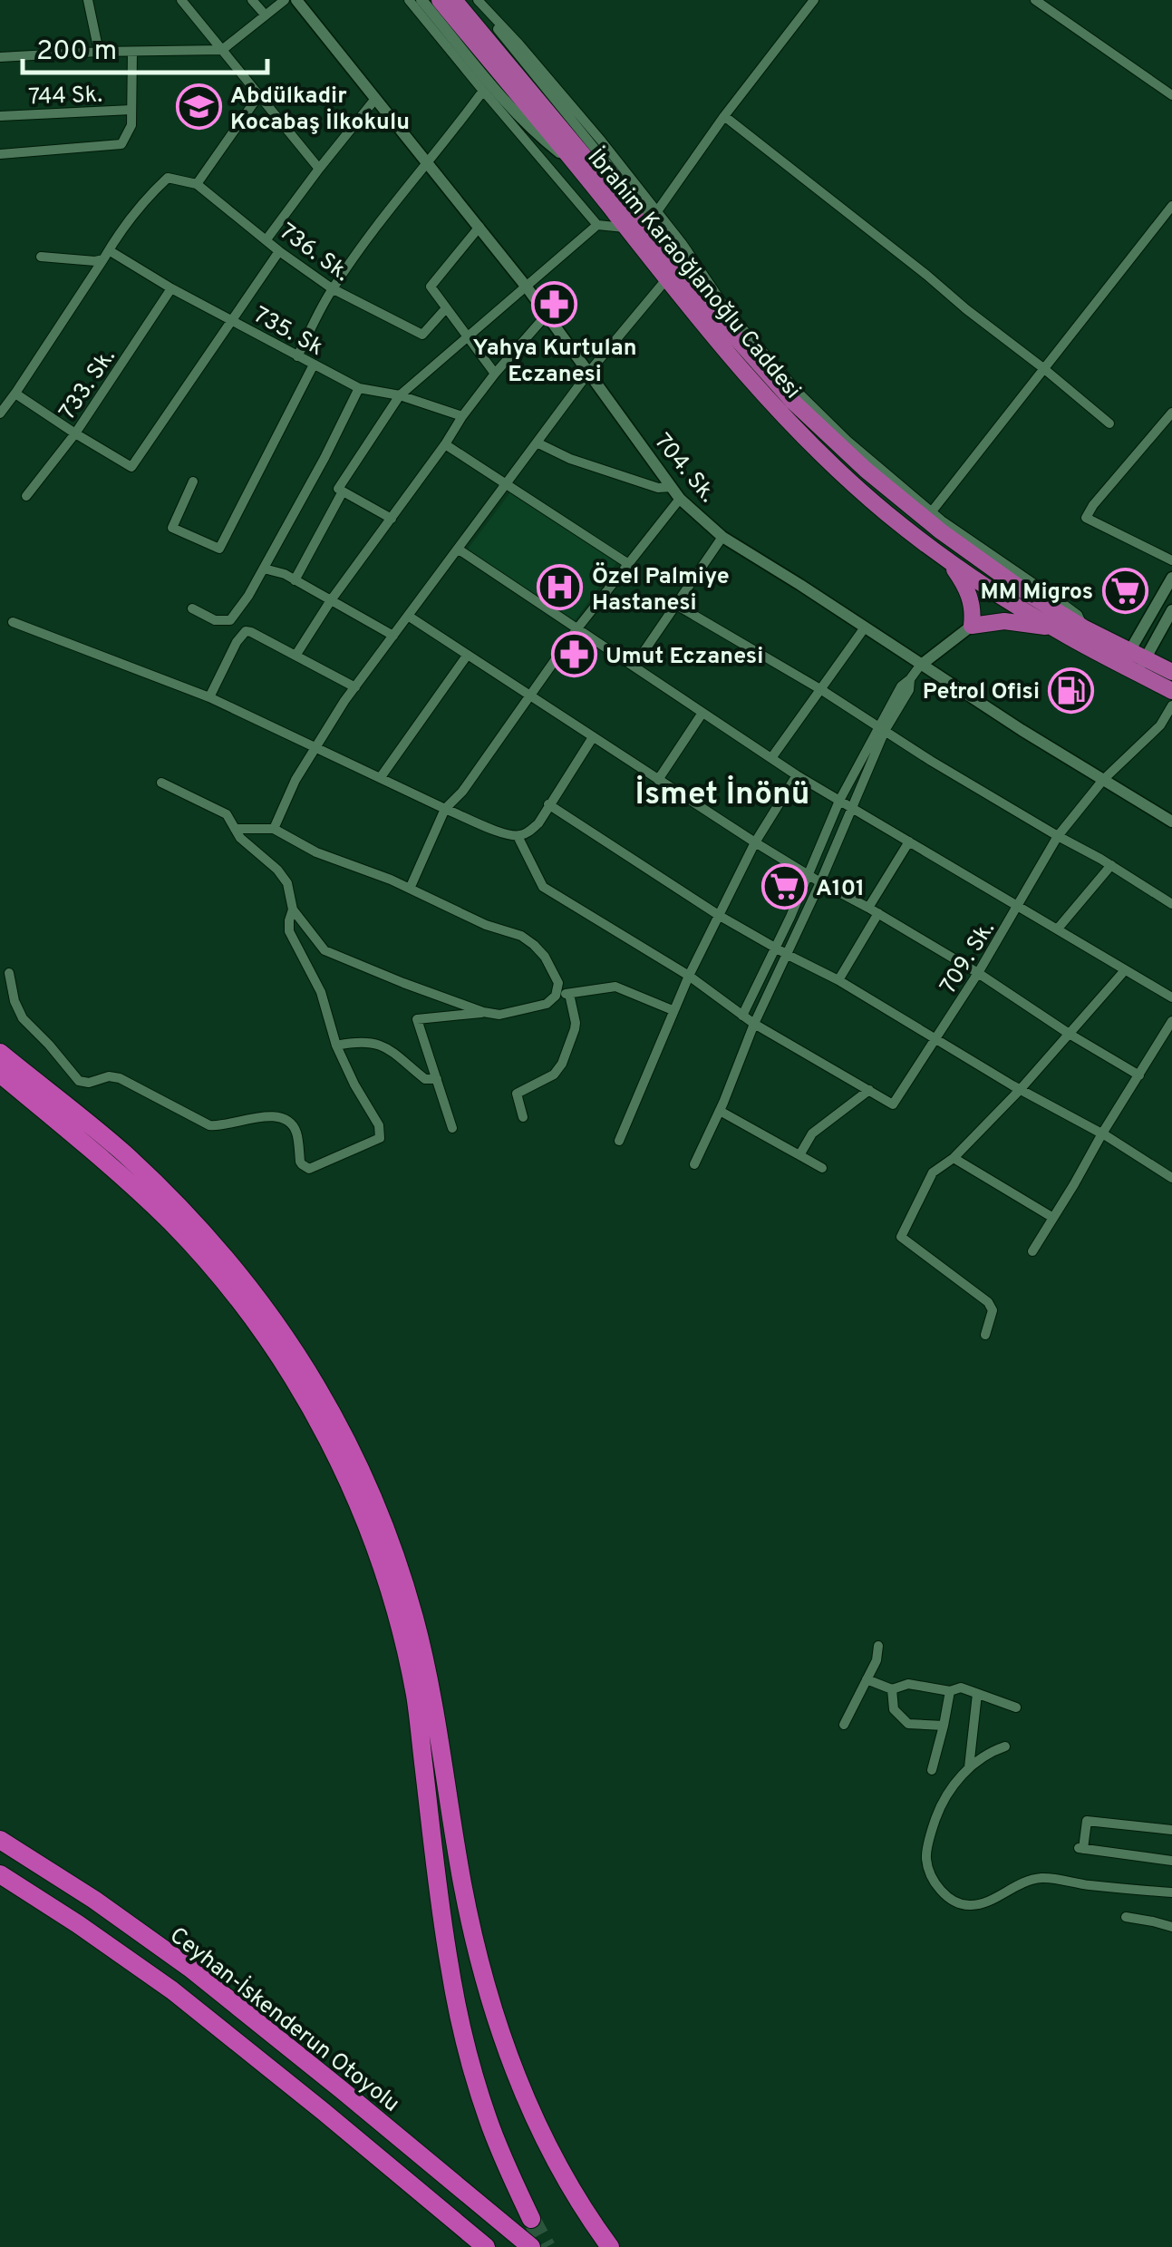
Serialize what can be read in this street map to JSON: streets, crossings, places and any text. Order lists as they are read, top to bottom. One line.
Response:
{"streets":{"highway":["İbrahim Karaoğlanoğlu Caddesi","Ceyhan-İskenderun Otoyolu"],"street":["744 Sk.","736. Sk.","735. Sk","733. Sk.","704. Sk.","709. Sk."]},"crossings":[["735. Sk","733. Sk."],["704. Sk.","709. Sk."]],"districts":["İsmet İnönü"],"places":{"school or university":["Abdülkadir Kocabaş İlkokulu"],"pharmacy":["Yahya Kurtulan Eczanesi","Umut Eczanesi"],"hospital":["Özel Palmiye Hastanesi"],"supermarket":["MM Migros","A101"],"fuel station":["Petrol Ofisi"]},"scale_bar":"200 m"}
